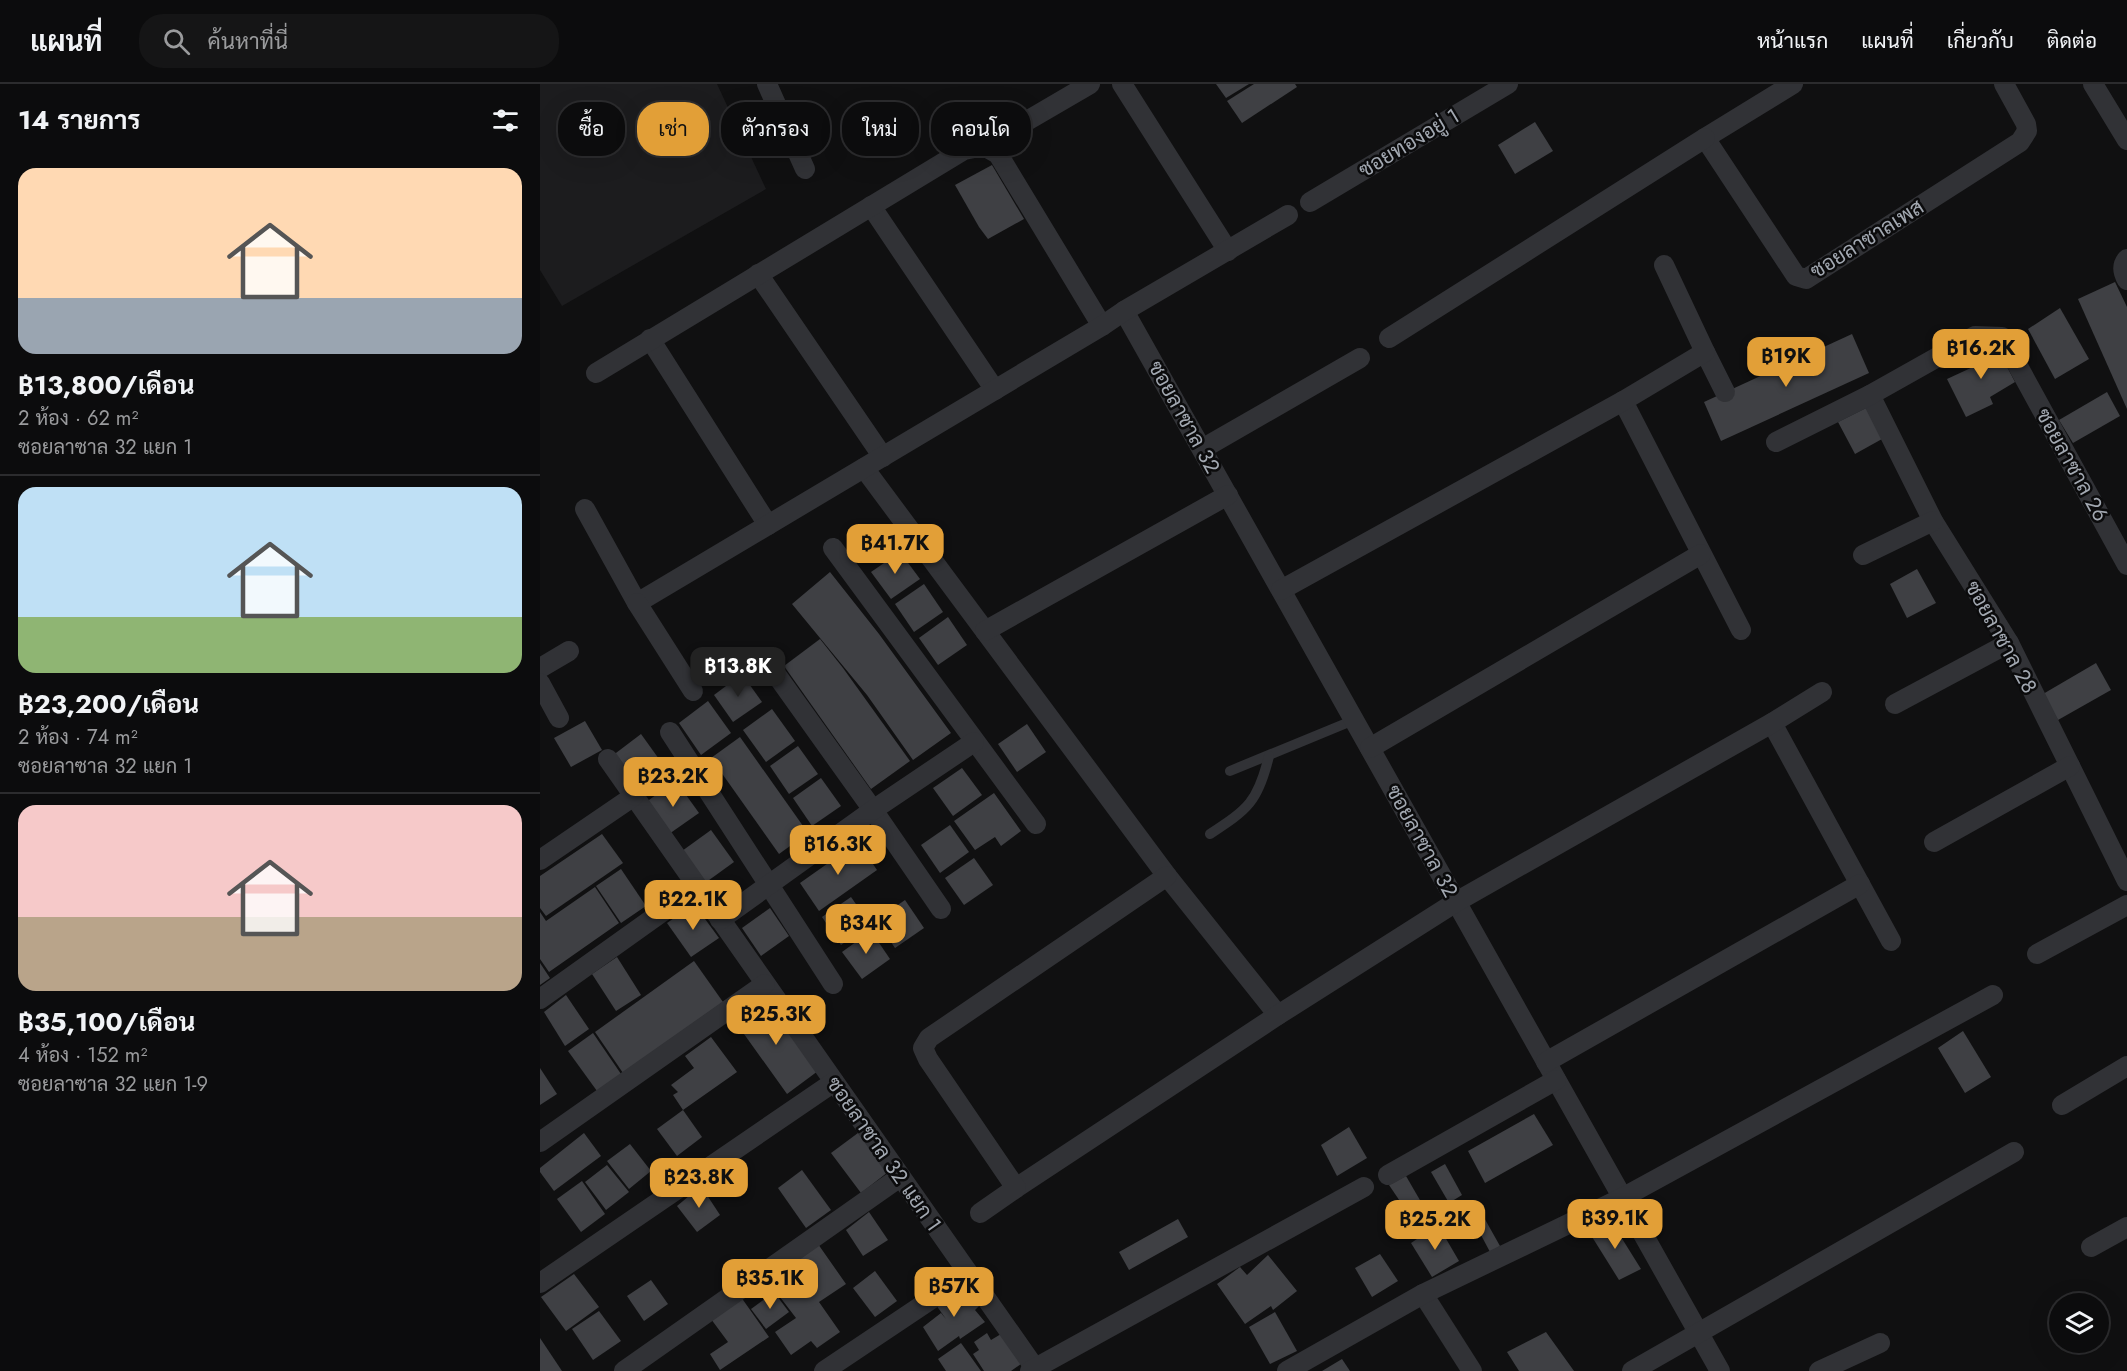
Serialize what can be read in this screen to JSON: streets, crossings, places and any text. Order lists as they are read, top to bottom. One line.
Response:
{"streets":{"street":["ซอยทองอยู่ 1","ซอยลาซาลเพส","ซอยลาซาล 32","ซอยลาซาล 26","ซอยลาซาล 28","ซอยลาซาล 32 แยก 1"]},"crossings":[["ซอยลาซาล 26","ซอยลาซาล 28"]],"page":{"header":"แผนที่","search":"ค้นหาที่นี่","nav":["หน้าแรก","แผนที่","เกี่ยวกับ","ติดต่อ"],"heading":"14 รายการ","chip":["ซื้อ","เช่า","ตัวกรอง","ใหม่","คอนโด"],"list":[{"name":"฿13,800/เดือน","note":"2 ห้อง · 62 m² · ซอยลาซาล 32 แยก 1"},{"name":"฿23,200/เดือน","note":"2 ห้อง · 74 m² · ซอยลาซาล 32 แยก 1"},{"name":"฿35,100/เดือน","note":"4 ห้อง · 152 m² · ซอยลาซาล 32 แยก 1-9"}],"price":["฿16.2K","฿19K","฿41.7K","฿13.8K","฿23.2K","฿16.3K","฿22.1K","฿34K","฿25.3K","฿23.8K","฿39.1K","฿25.2K","฿35.1K","฿57K"]}}
